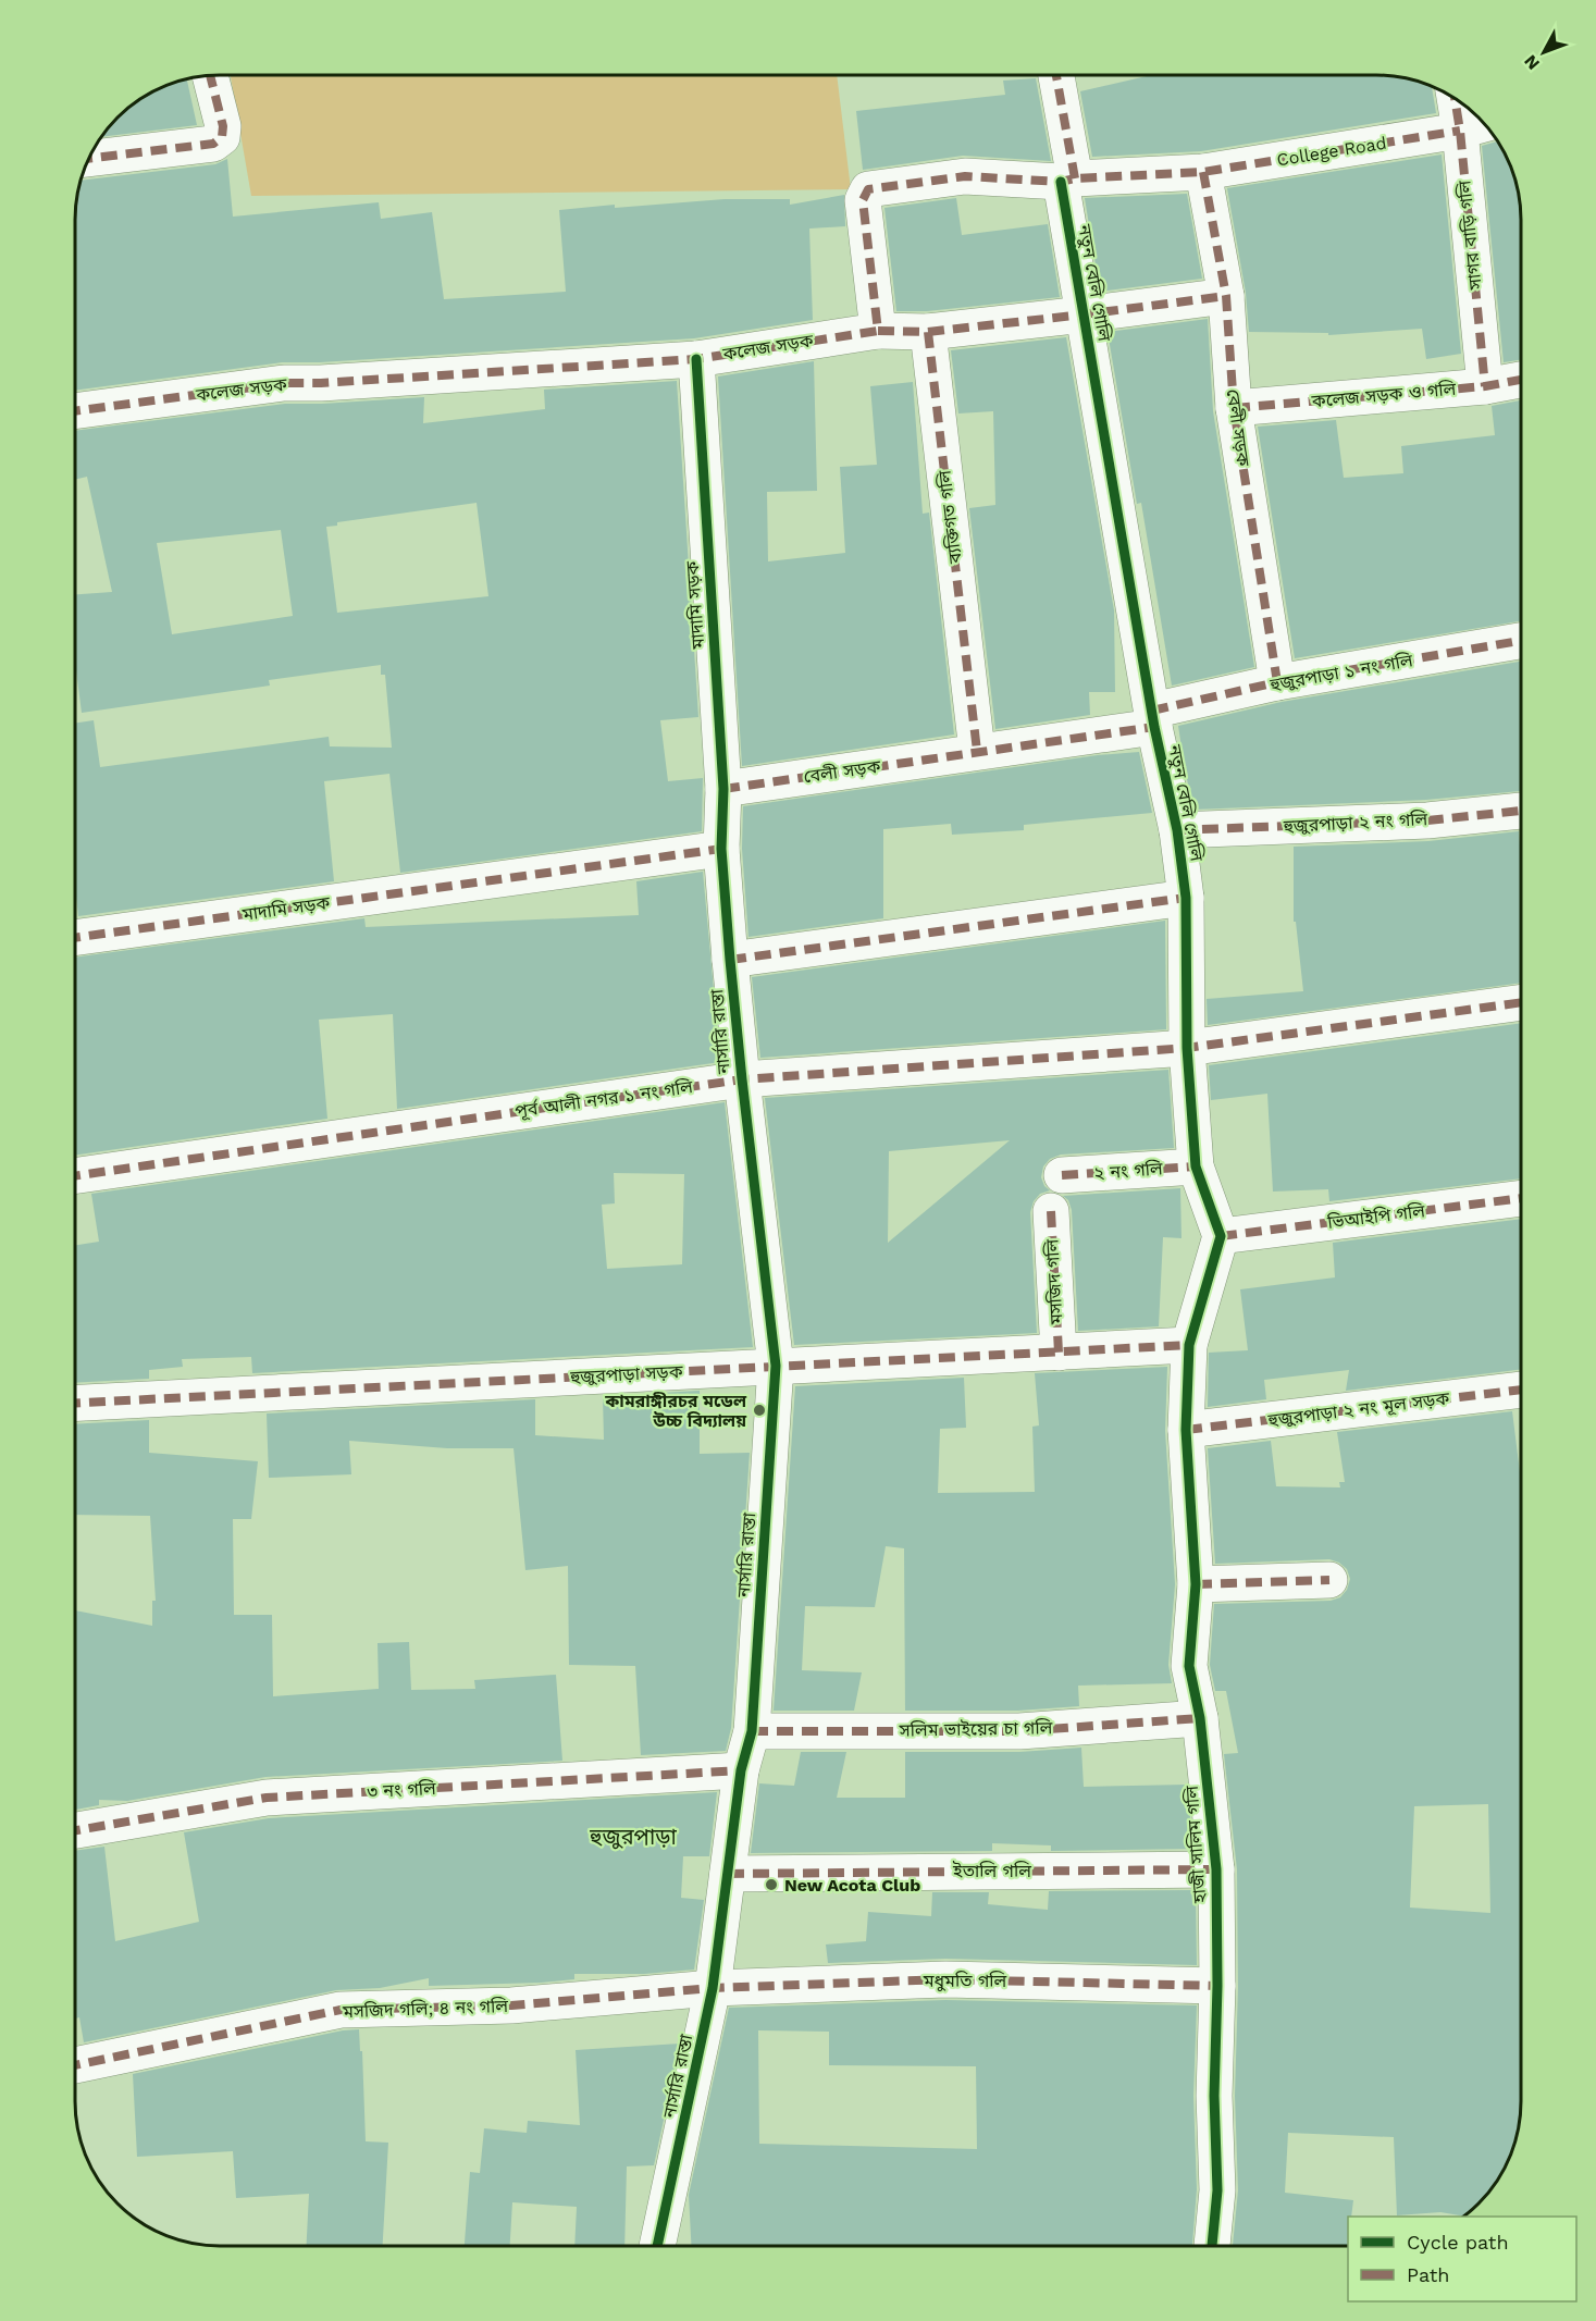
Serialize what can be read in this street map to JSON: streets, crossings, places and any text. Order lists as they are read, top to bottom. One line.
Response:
{"streets":{"street":["College Road","সাগর বাড়ি গলি","নতুন বেলি গোলি","কলেজ সড়ক","কলেজ সড়ক ও গলি","বেলী সড়ক","ব্যক্তিগত গলি","মাদামি সড়ক","হুজুরপাড়া ১ নং গলি","হুজুরপাড়া ২ নং গলি","নার্সারি রাস্তা","পূর্ব আলী নগর ১ নং গলি","২ নং গলি","ভিআইপি গলি","মসজিদ গলি","হুজুরপাড়া সড়ক","হুজুরপাড়া ২ নং মূল সড়ক","সলিম ভাইয়ের চা গলি","৩ নং গলি","হাজী সালিম গলি","ইতালি গলি","মধুমতি গলি","মসজিদ গলি; ৪ নং গলি"]},"crossings":[["College Road","সাগর বাড়ি গলি"],["College Road","বেলী সড়ক"],["সাগর বাড়ি গলি","কলেজ সড়ক ও গলি"],["নতুন বেলি গোলি","বেলী সড়ক"],["নতুন বেলি গোলি","হুজুরপাড়া ১ নং গলি"],["নতুন বেলি গোলি","হুজুরপাড়া ২ নং গলি"],["নতুন বেলি গোলি","পূর্ব আলী নগর ১ নং গলি"],["নতুন বেলি গোলি","২ নং গলি"],["নতুন বেলি গোলি","ভিআইপি গলি"],["কলেজ সড়ক","মাদামি সড়ক"],["কলেজ সড়ক ও গলি","বেলী সড়ক"],["বেলী সড়ক","ব্যক্তিগত গলি"],["বেলী সড়ক","মাদামি সড়ক"],["বেলী সড়ক","হুজুরপাড়া ১ নং গলি"],["মাদামি সড়ক","নার্সারি রাস্তা"],["নার্সারি রাস্তা","পূর্ব আলী নগর ১ নং গলি"],["নার্সারি রাস্তা","হুজুরপাড়া সড়ক"],["নার্সারি রাস্তা","সলিম ভাইয়ের চা গলি"],["নার্সারি রাস্তা","৩ নং গলি"],["নার্সারি রাস্তা","ইতালি গলি"],["নার্সারি রাস্তা","মধুমতি গলি"],["নার্সারি রাস্তা","মসজিদ গলি; ৪ নং গলি"],["মসজিদ গলি","হুজুরপাড়া সড়ক"],["হুজুরপাড়া ২ নং মূল সড়ক","হাজী সালিম গলি"],["সলিম ভাইয়ের চা গলি","হাজী সালিম গলি"],["হাজী সালিম গলি","ইতালি গলি"],["হাজী সালিম গলি","মধুমতি গলি"],["মধুমতি গলি","মসজিদ গলি; ৪ নং গলি"]],"districts":["হুজুরপাড়া"],"places":["কামরাঙ্গীরচর মডেল উচ্চ বিদ্যালয়","New Acota Club"],"legend":["Cycle path","Path"],"north":"bottom left"}
